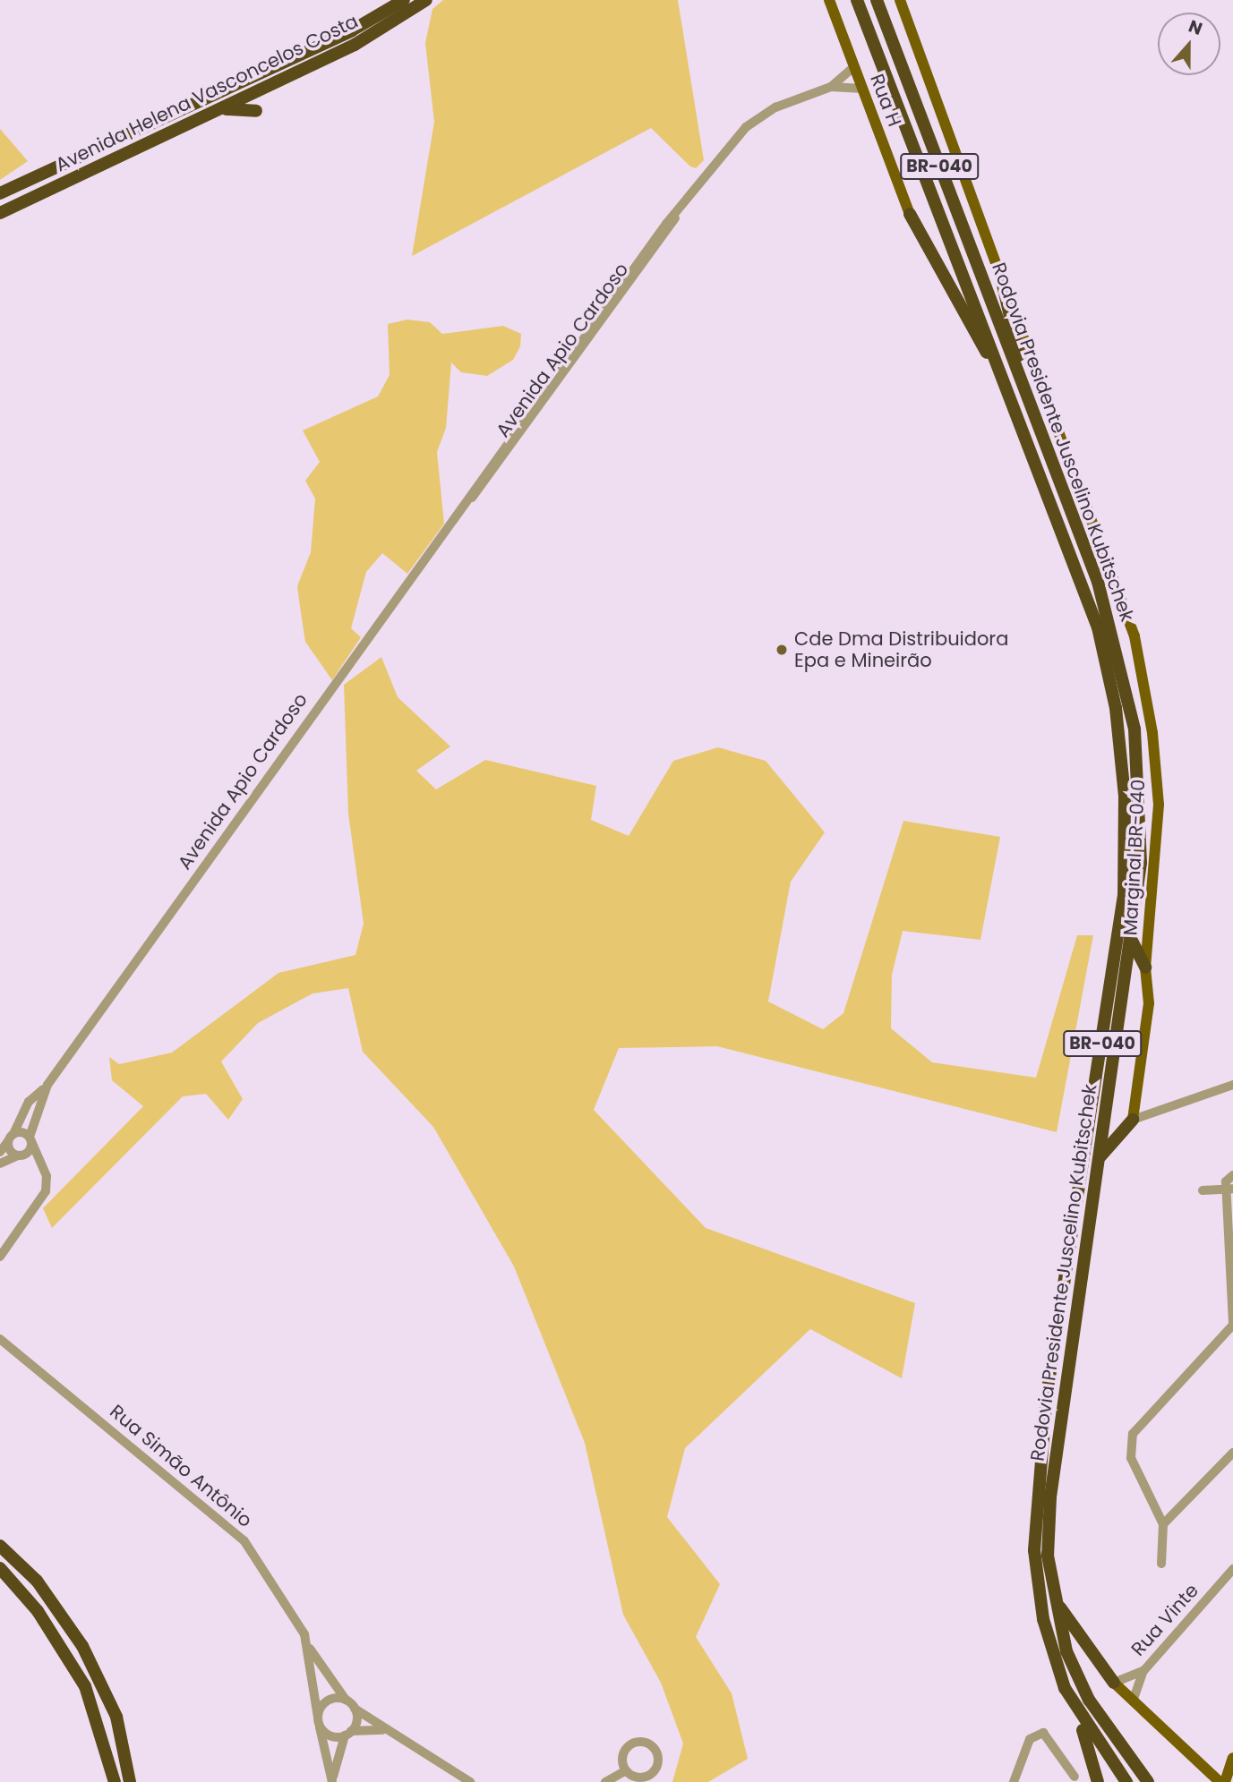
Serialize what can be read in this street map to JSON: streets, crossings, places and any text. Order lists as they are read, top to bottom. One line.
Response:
{"streets":{"highway":["Avenida Helena Vasconcelos Costa","BR-040","Rodovia Presidente Juscelino Kubitschek"],"main road":["Rua H","Marginal BR-040"],"street":["Avenida Apio Cardoso","Rua Simão Antônio","Rua Vinte"]},"crossings":[["Rua H","Avenida Apio Cardoso"]],"places":["Cde Dma Distribuidora Epa e Mineirão"],"north":"top"}
